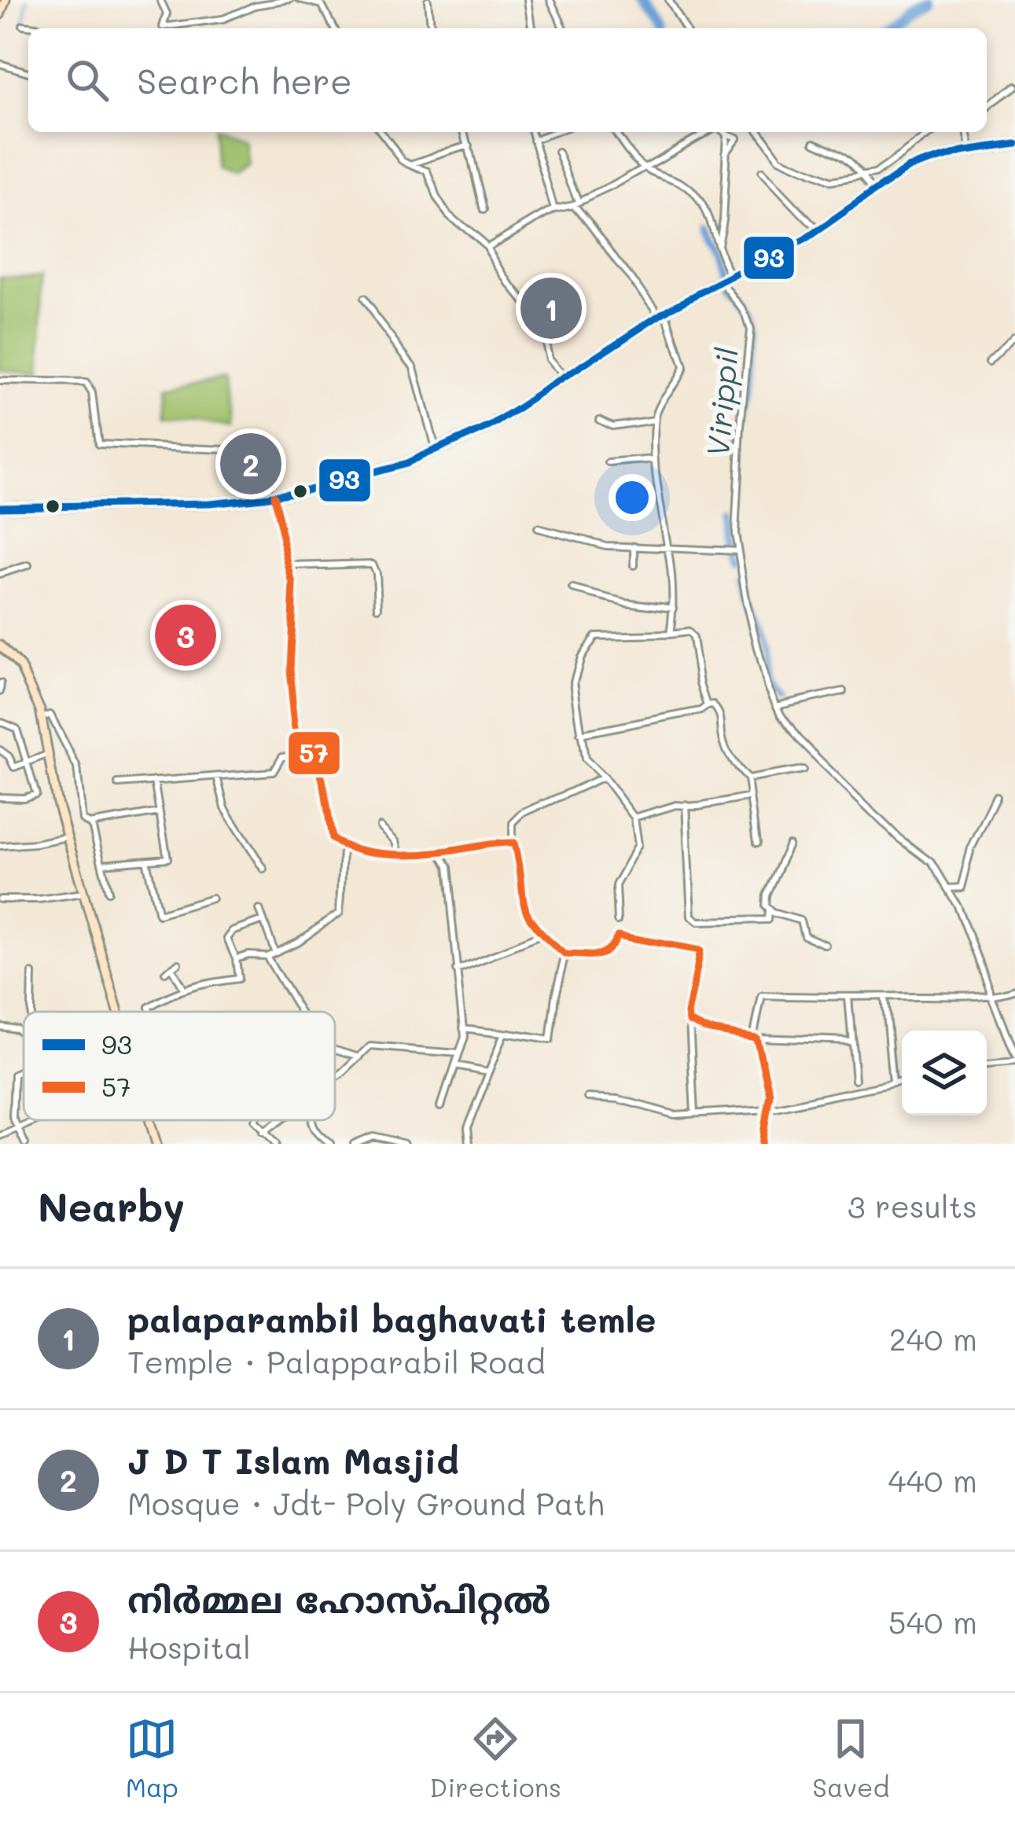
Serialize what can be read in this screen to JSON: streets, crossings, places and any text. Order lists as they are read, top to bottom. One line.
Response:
{"water":["Virippil"],"lines":["transit line 93","transit line 57"],"legend":["93","57"],"page":{"search":"Search here","pins":["1","2","3"],"heading":["Nearby","3 results"],"list":[{"mark":"1","name":"palaparambil baghavati temle","note":"Temple · Palapparabil Road","value":"240 m"},{"mark":"2","name":"J D T Islam Masjid","note":"Mosque · Jdt- Poly Ground Path","value":"440 m"},{"mark":"3","name":"നിർമ്മല ഹോസ്പിറ്റൽ","note":"Hospital","value":"540 m"}],"nav":["Map","Directions","Saved"]}}
